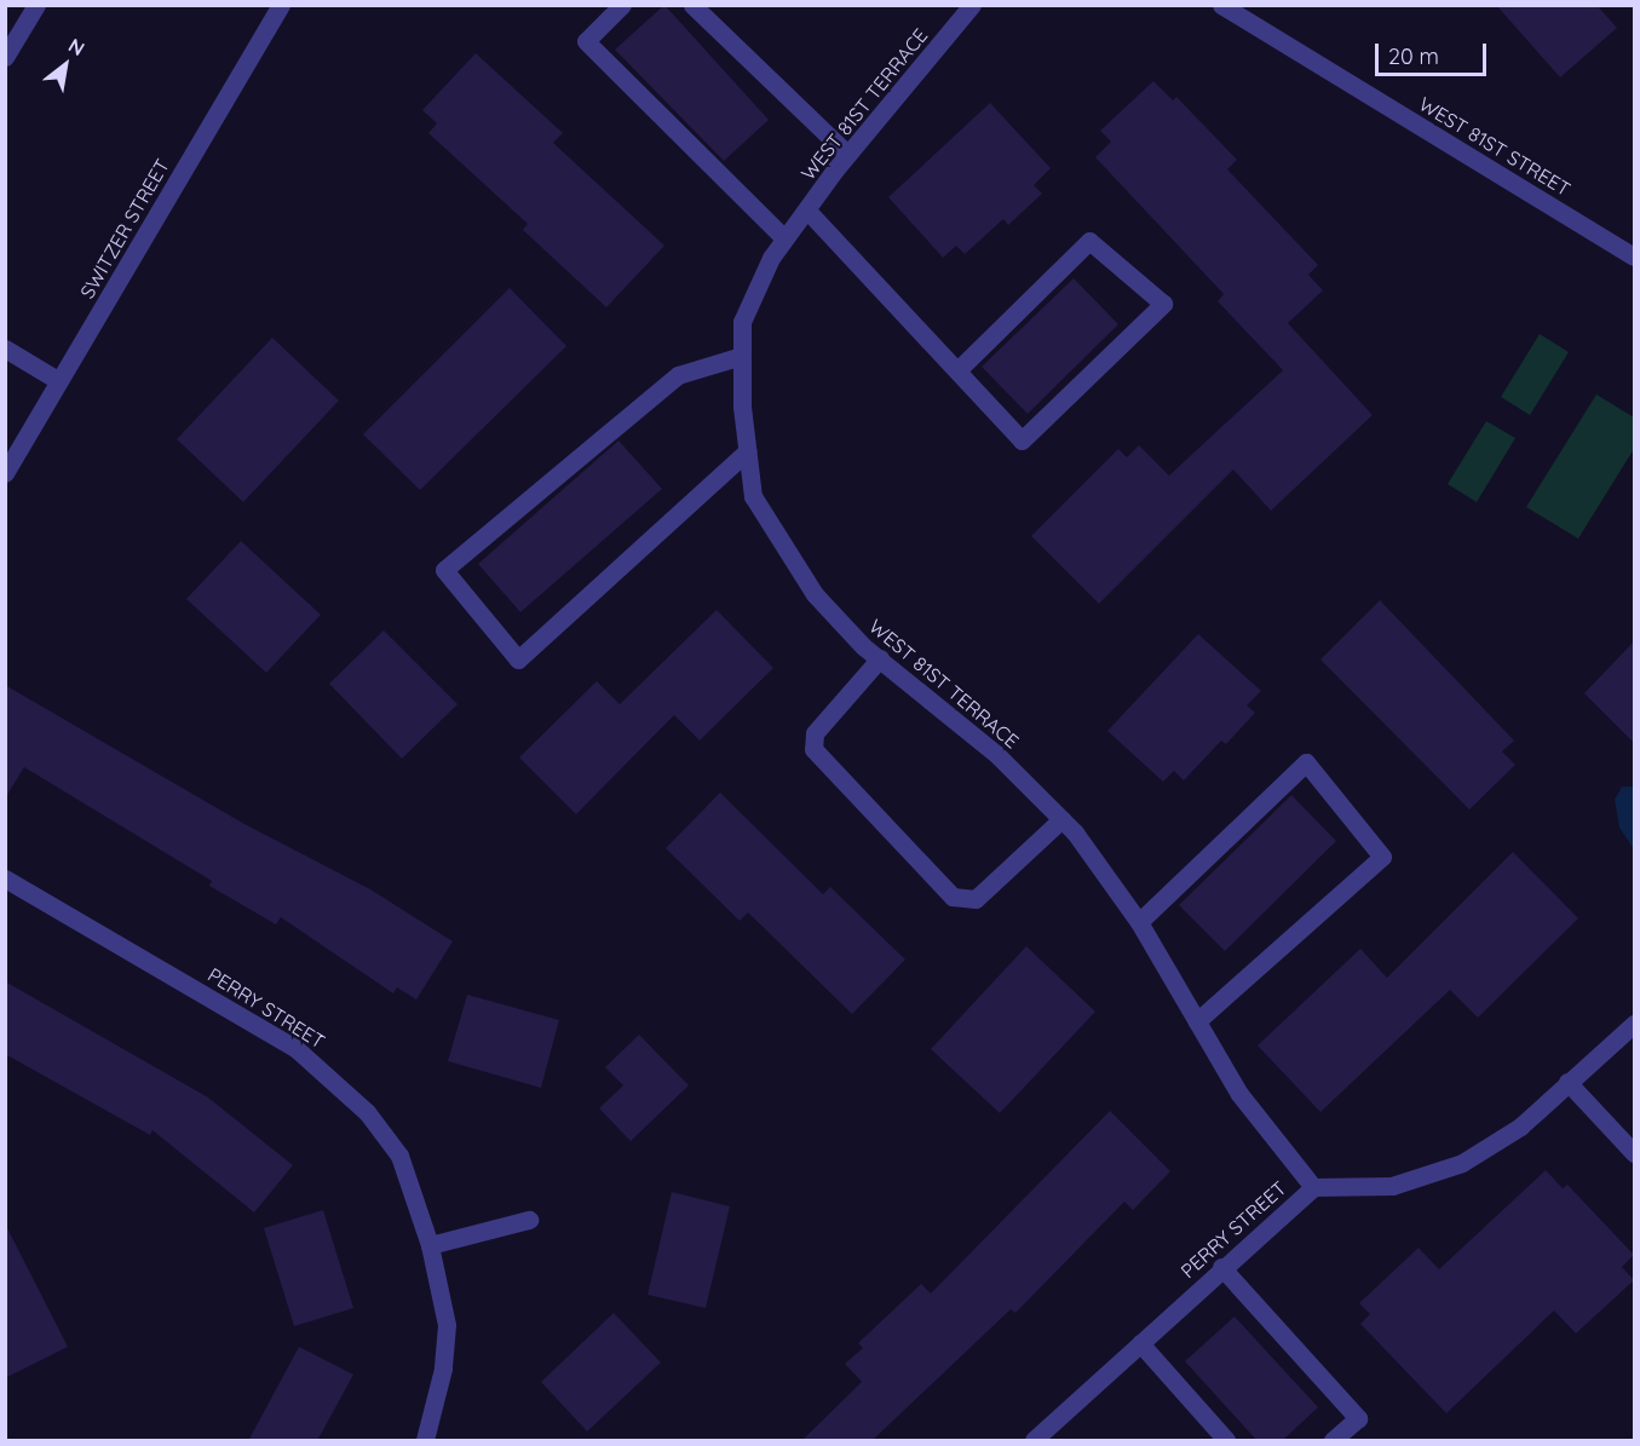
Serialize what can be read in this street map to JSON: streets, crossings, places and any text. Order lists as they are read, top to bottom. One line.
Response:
{"streets":{"street":["WEST 81ST TERRACE","WEST 81ST STREET","SWITZER STREET","PERRY STREET"]},"crossings":[["WEST 81ST TERRACE","PERRY STREET"]],"scale_bar":"20 m","north":"top right"}
